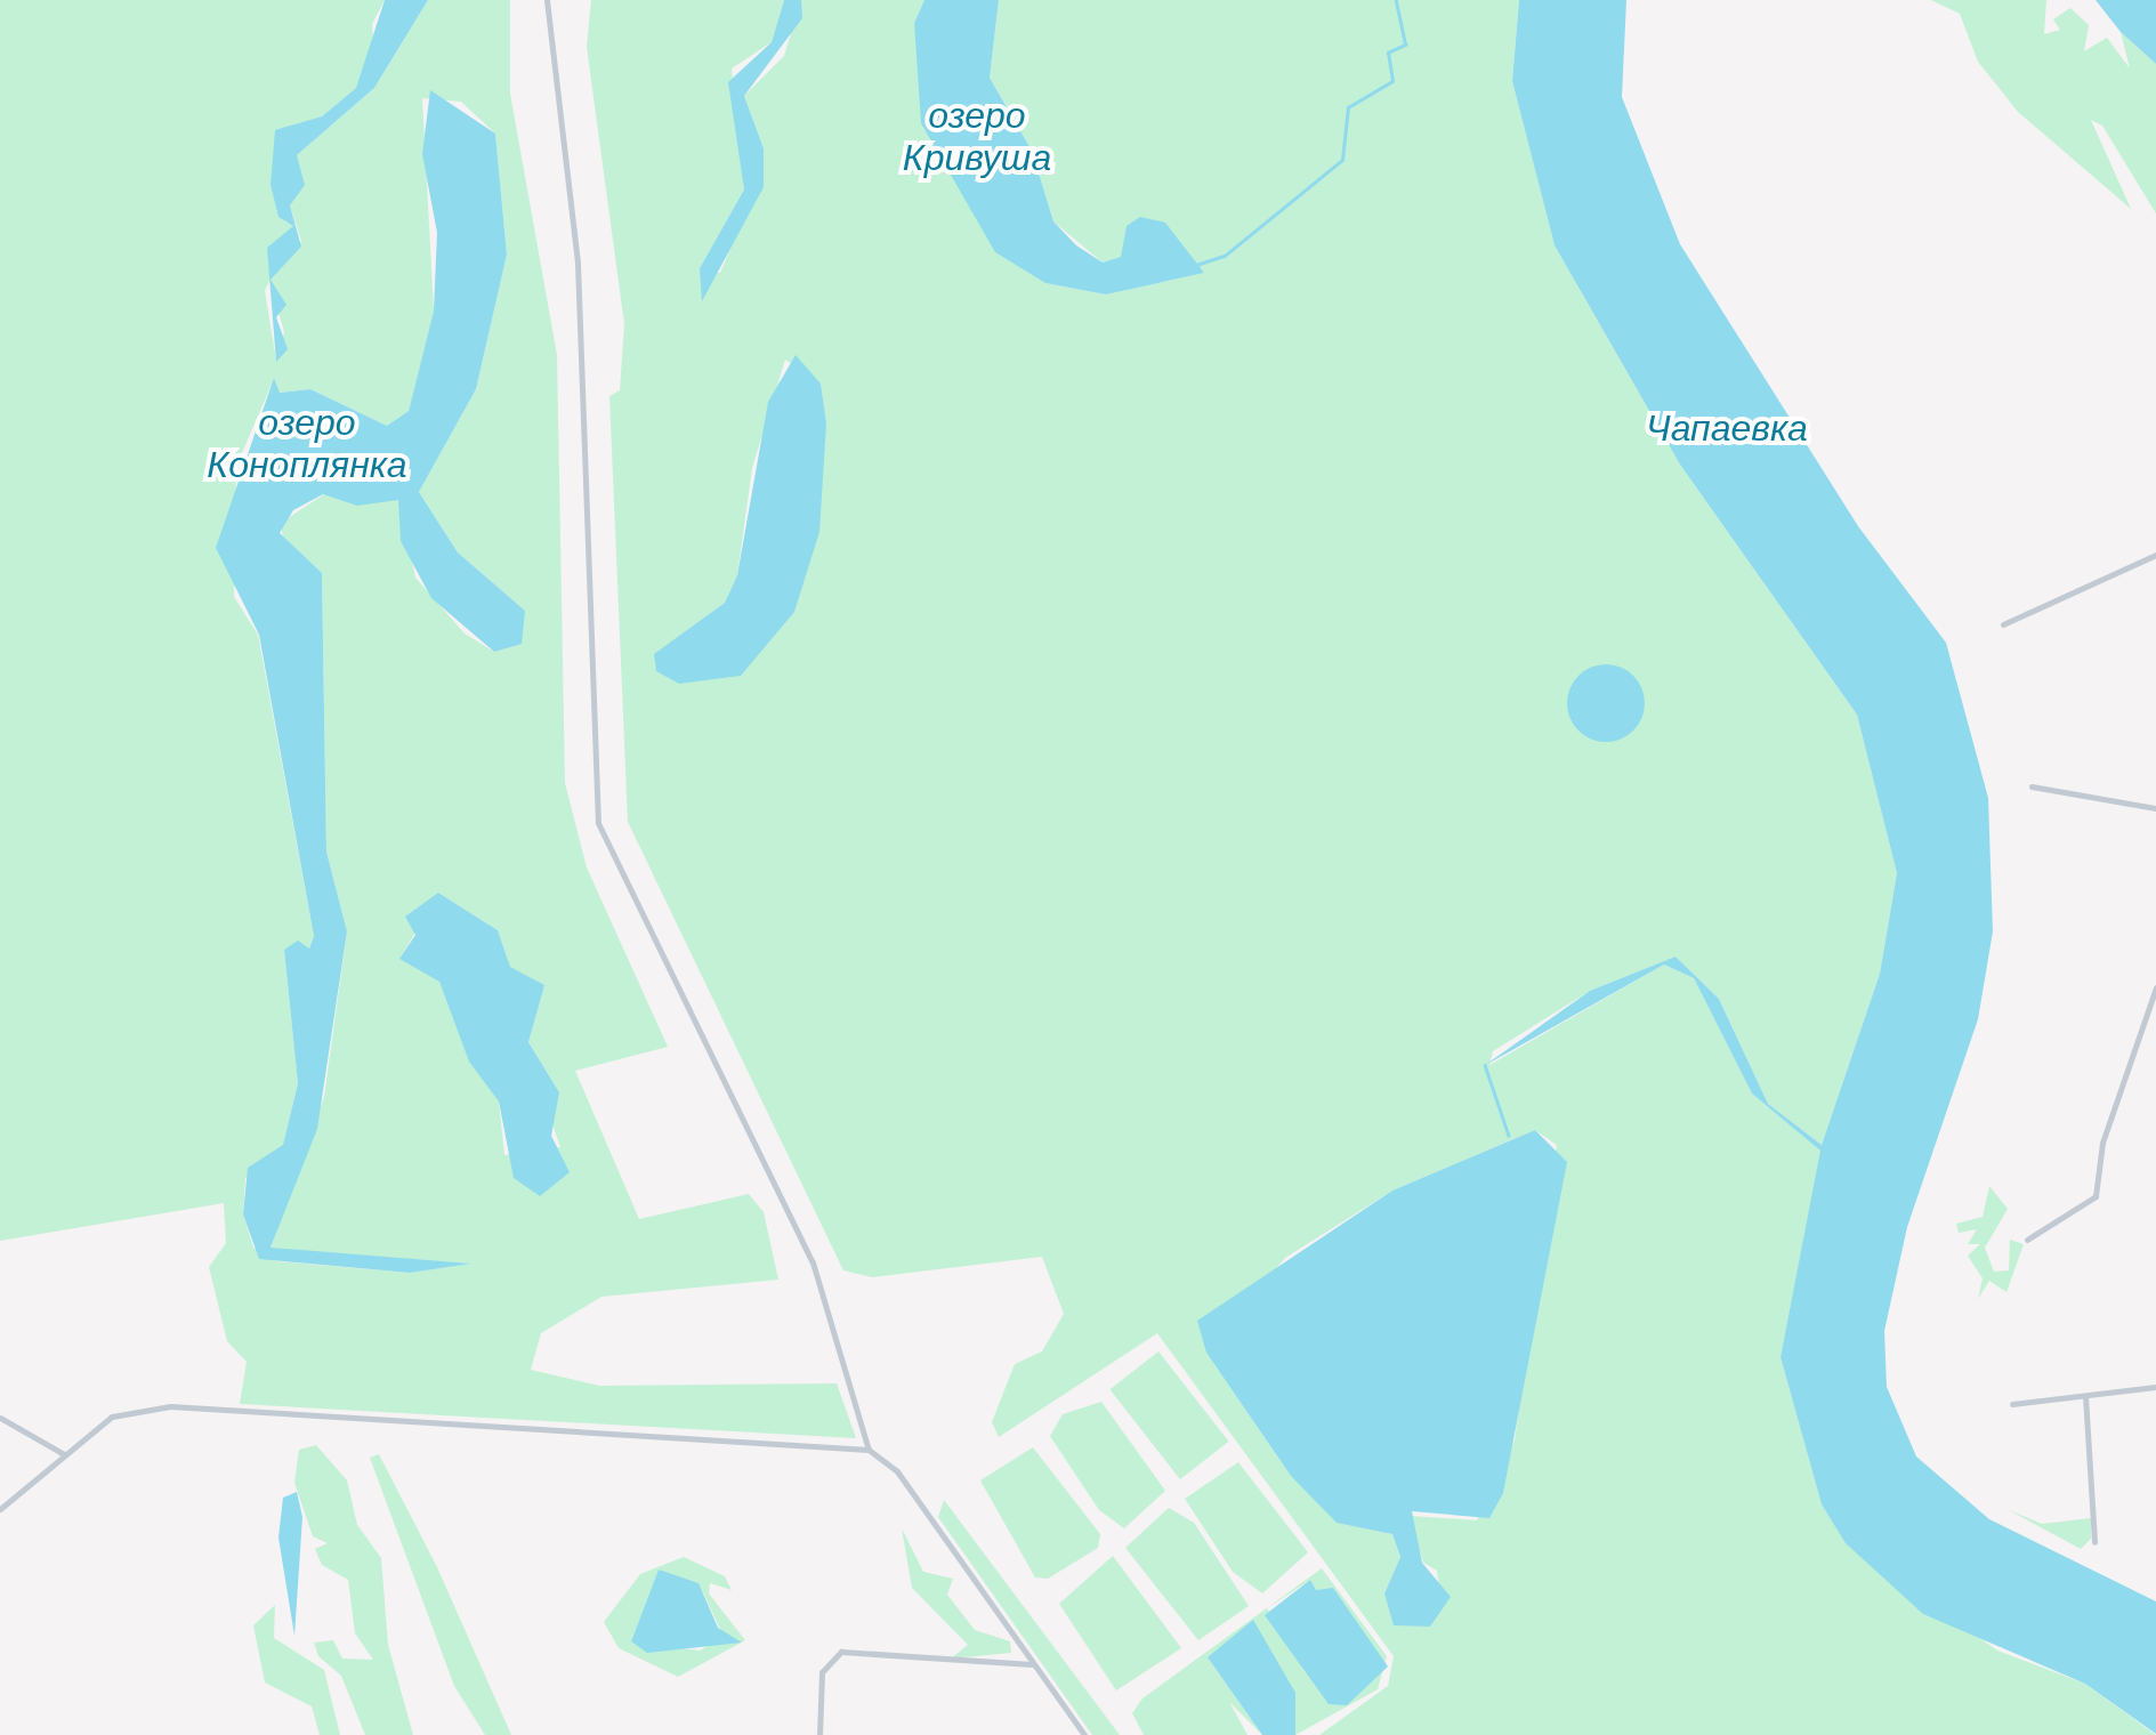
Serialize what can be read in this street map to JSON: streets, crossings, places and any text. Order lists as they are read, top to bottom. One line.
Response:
{"water":["озеро Кривуша","озеро Коноплянка","Чапаевка"]}
